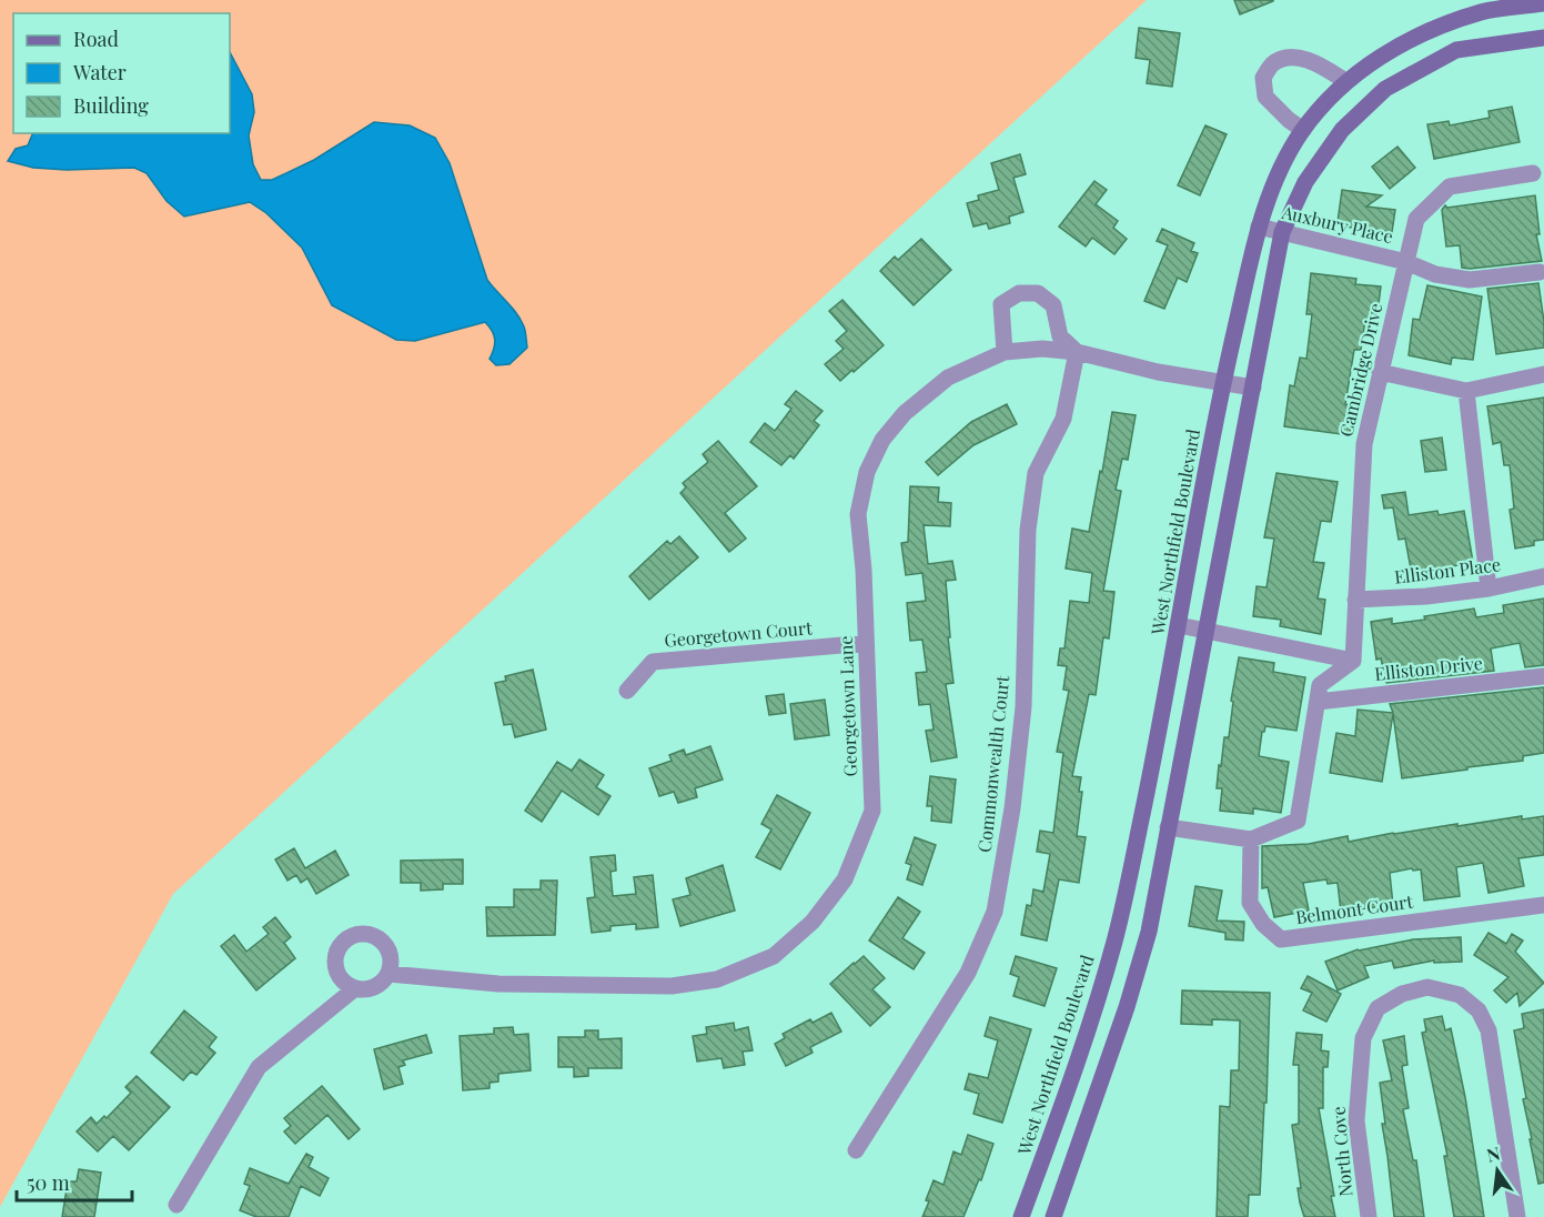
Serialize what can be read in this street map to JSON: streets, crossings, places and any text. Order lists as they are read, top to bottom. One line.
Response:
{"streets":{"main road":["West Northfield Boulevard"],"street":["Auxbury Place","Cambridge Drive","Elliston Place","Georgetown Court","Elliston Drive","Georgetown Lane","Commonwealth Court","Belmont Court","North Cove"]},"crossings":[["Auxbury Place","Cambridge Drive"],["Auxbury Place","West Northfield Boulevard"],["Cambridge Drive","Elliston Place"],["West Northfield Boulevard","Georgetown Lane"],["Georgetown Court","Georgetown Lane"],["Georgetown Lane","Commonwealth Court"]],"legend":["Road","Water","Building"],"scale_bar":"50 m","north":"top"}
